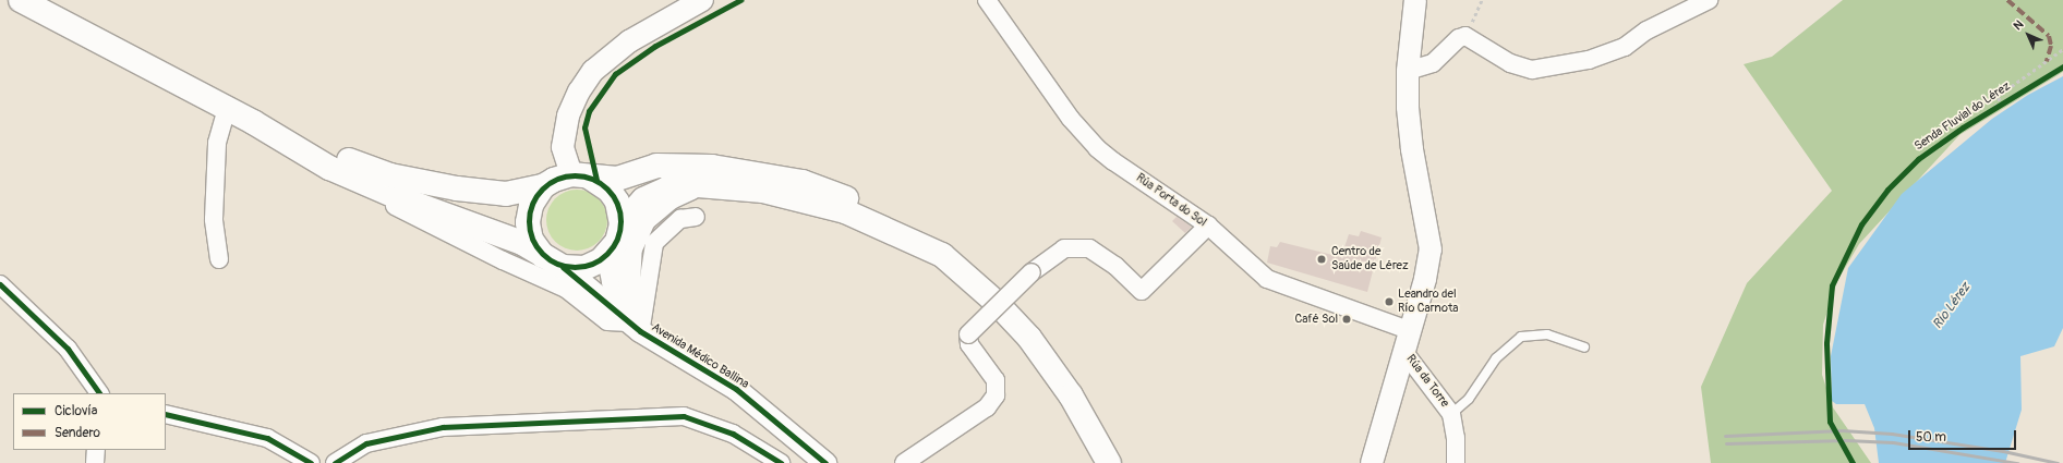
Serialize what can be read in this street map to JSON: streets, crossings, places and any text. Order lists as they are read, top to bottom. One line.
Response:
{"streets":{"street":["Rúa Porta do Sol","Avenida Médico Ballina","Rúa da Torre"],"cycle path":["Senda Fluvial do Lérez"]},"crossings":[["Rúa Porta do Sol","Rúa da Torre"]],"water":["Río Lérez"],"places":["Centro de Saúde de Lérez","Leandro del Río Carnota","Café Sol"],"legend":["Ciclovía","Sendero"],"scale_bar":"50 m","north":"top left"}
